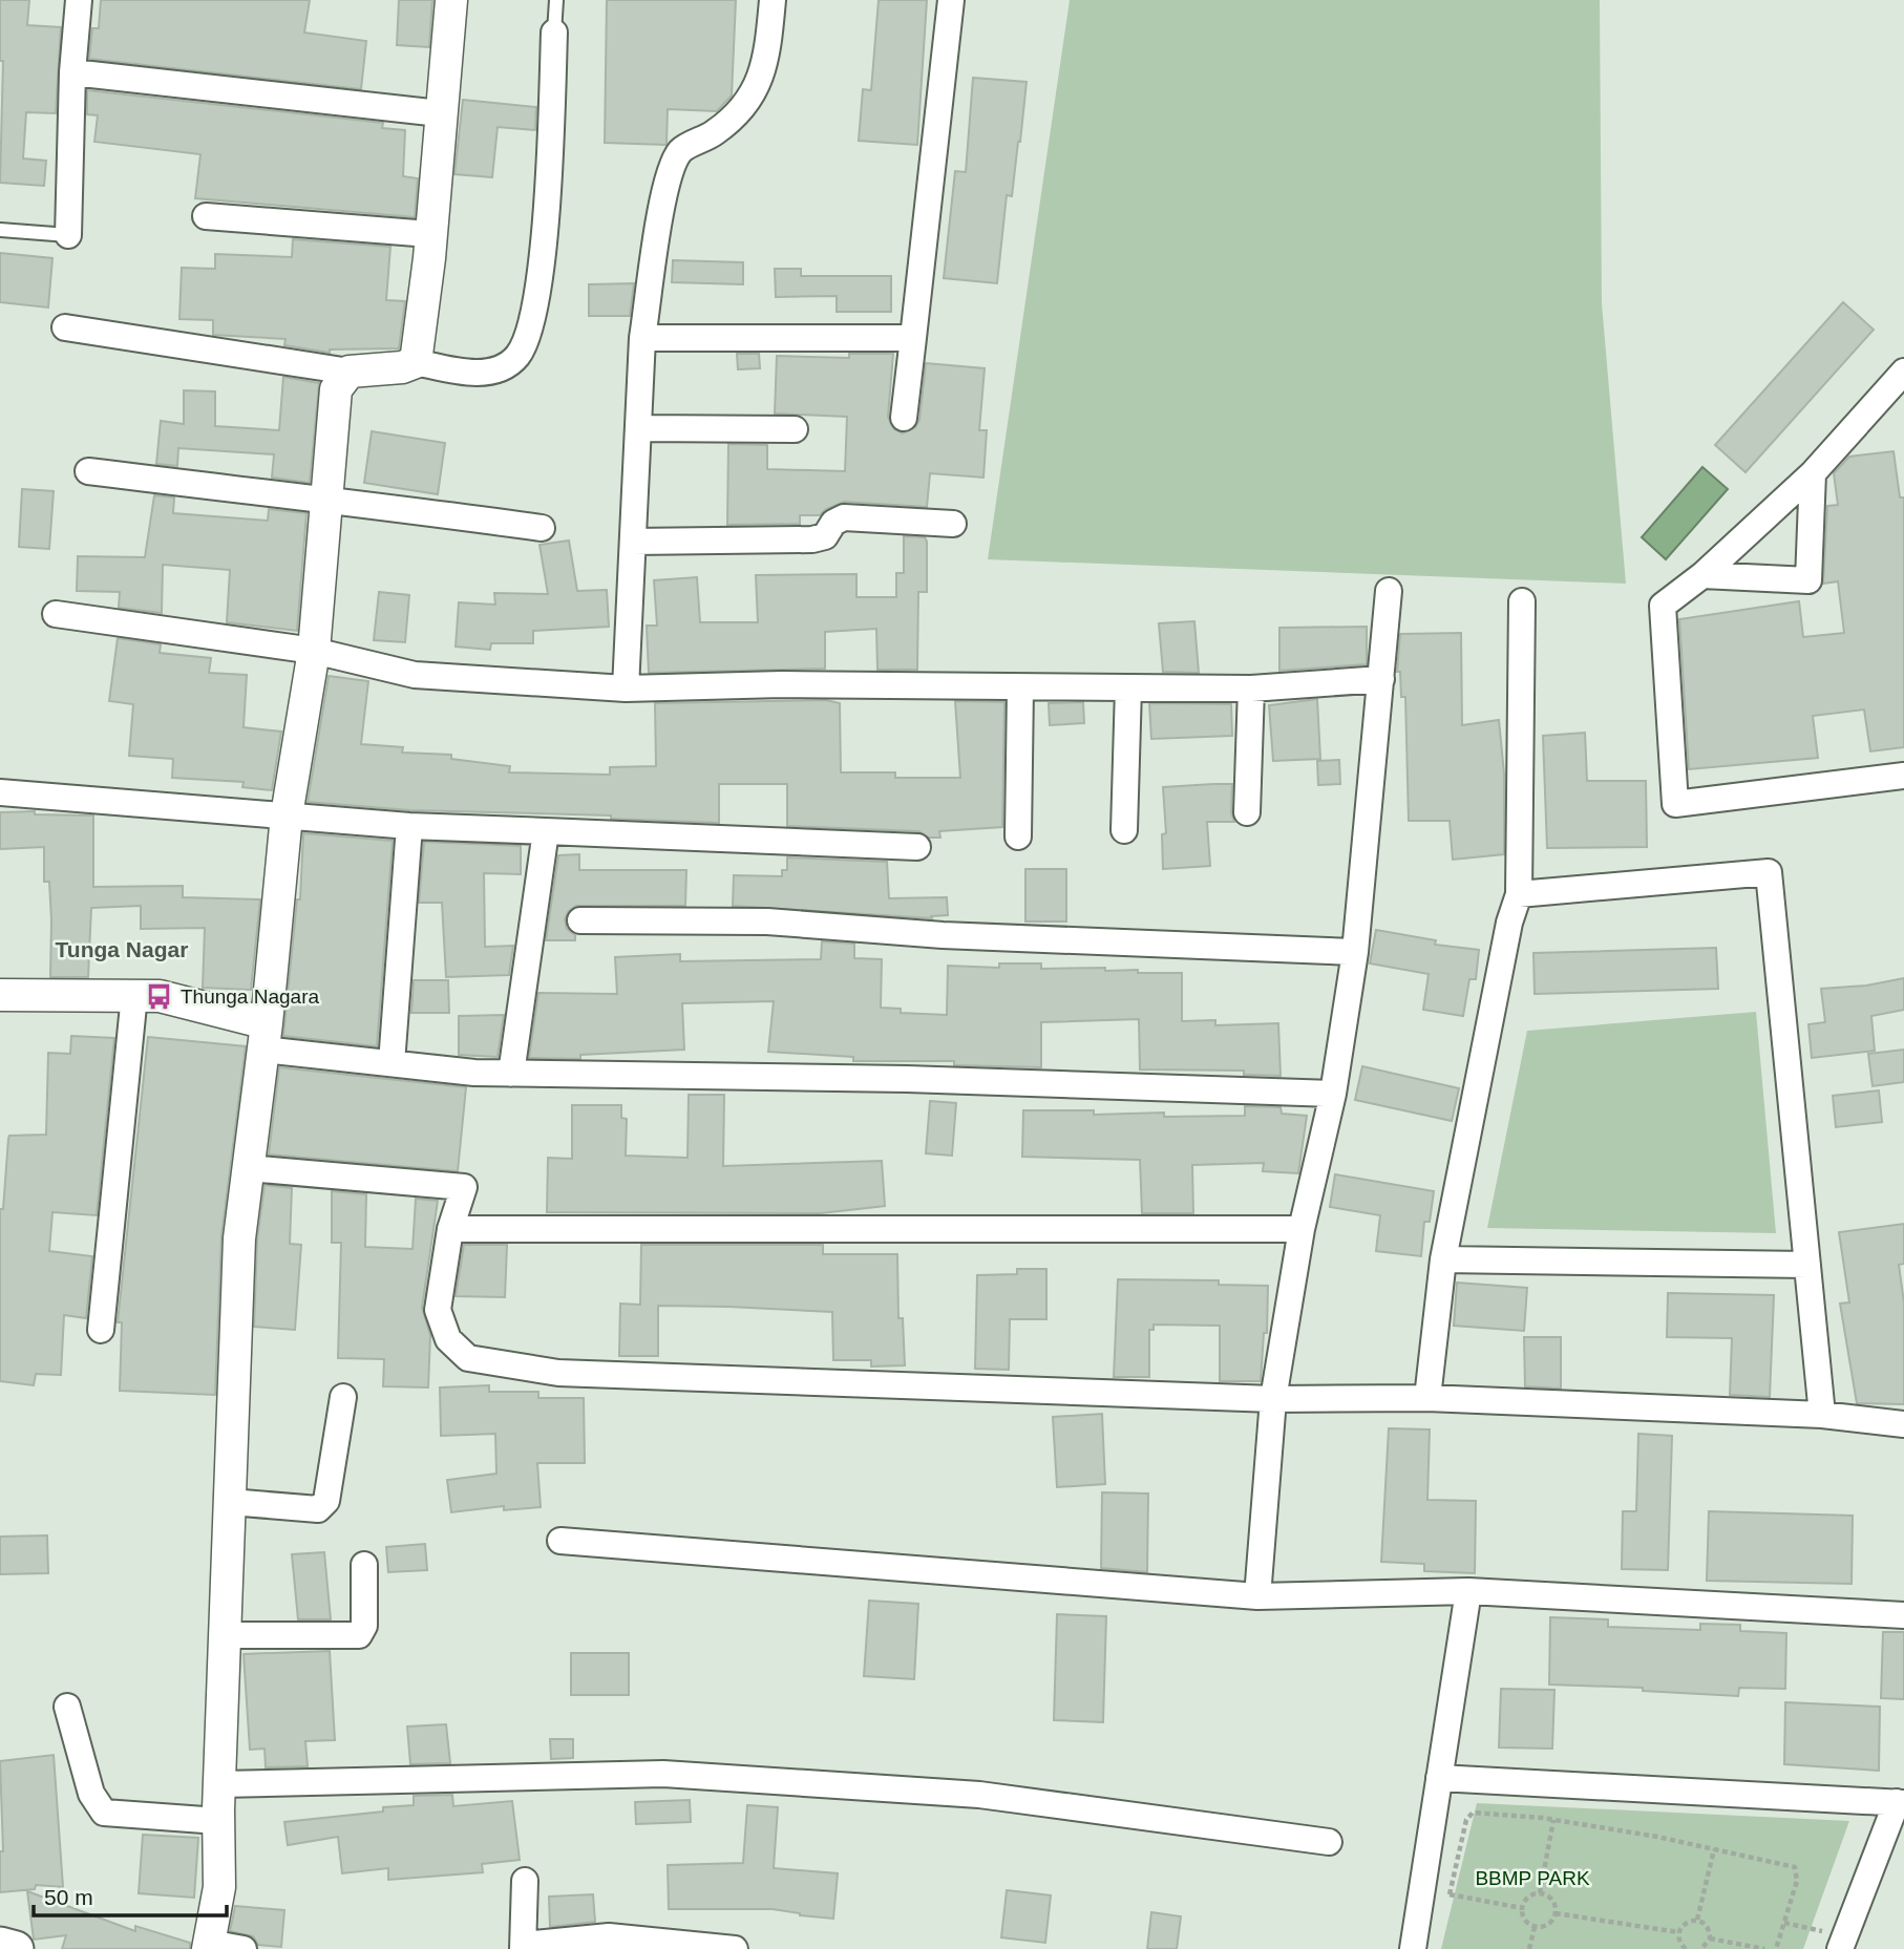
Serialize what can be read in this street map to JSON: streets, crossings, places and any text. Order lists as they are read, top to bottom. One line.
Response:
{"districts":["Tunga Nagar"],"parks":["BBMP PARK"],"places":{"bus stop":["Thunga Nagara"]},"scale_bar":"50 m"}
